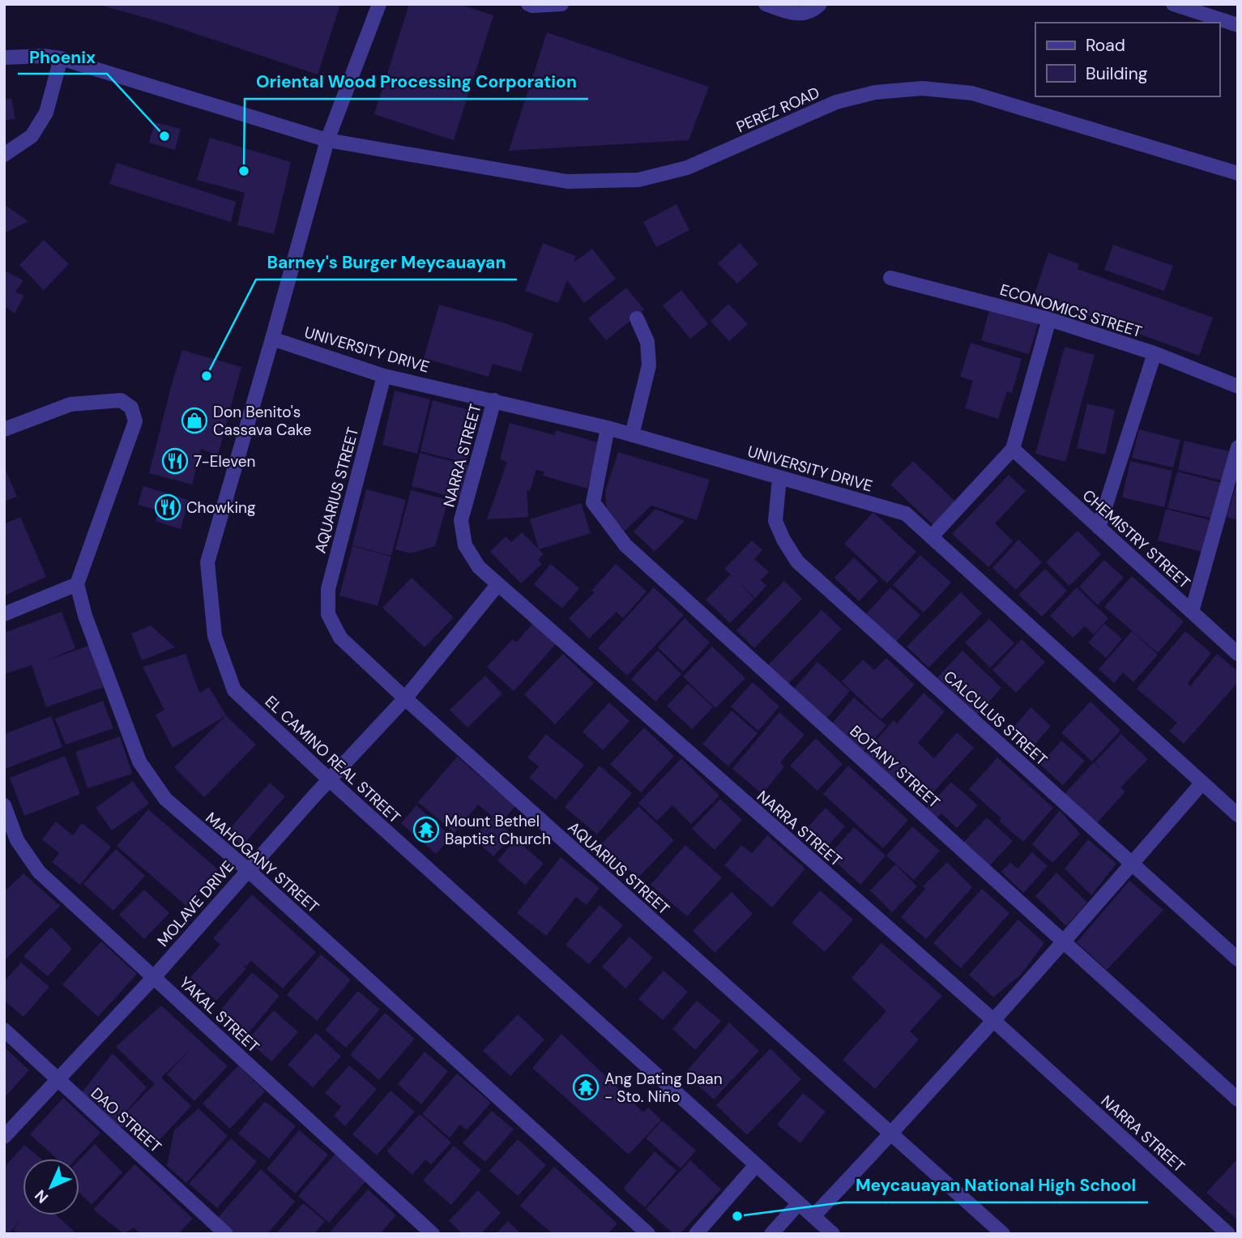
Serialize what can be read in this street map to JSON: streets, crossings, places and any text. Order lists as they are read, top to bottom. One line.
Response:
{"streets":{"street":["PEREZ ROAD","ECONOMICS STREET","UNIVERSITY DRIVE","NARRA STREET","AQUARIUS STREET","CHEMISTRY STREET","CALCULUS STREET","EL CAMINO REAL STREET","BOTANY STREET","MAHOGANY STREET","MOLAVE DRIVE","YAKAL STREET","DAO STREET"]},"crossings":[["PEREZ ROAD","EL CAMINO REAL STREET"],["UNIVERSITY DRIVE","NARRA STREET"],["UNIVERSITY DRIVE","AQUARIUS STREET"],["UNIVERSITY DRIVE","CALCULUS STREET"],["UNIVERSITY DRIVE","EL CAMINO REAL STREET"],["UNIVERSITY DRIVE","BOTANY STREET"],["NARRA STREET","MOLAVE DRIVE"],["AQUARIUS STREET","MOLAVE DRIVE"],["EL CAMINO REAL STREET","MOLAVE DRIVE"],["MAHOGANY STREET","MOLAVE DRIVE"],["MOLAVE DRIVE","YAKAL STREET"],["MOLAVE DRIVE","DAO STREET"]],"places":{"other":["Phoenix","Oriental Wood Processing Corporation","Barney's Burger Meycauayan","Meycauayan National High School"],"shop":["Don Benito's Cassava Cake"],"restaurant":["7-Eleven","Chowking"],"temple":["Mount Bethel Baptist Church","Ang Dating Daan - Sto. Niño"]},"legend":["Road","Building"],"north":"bottom left"}
